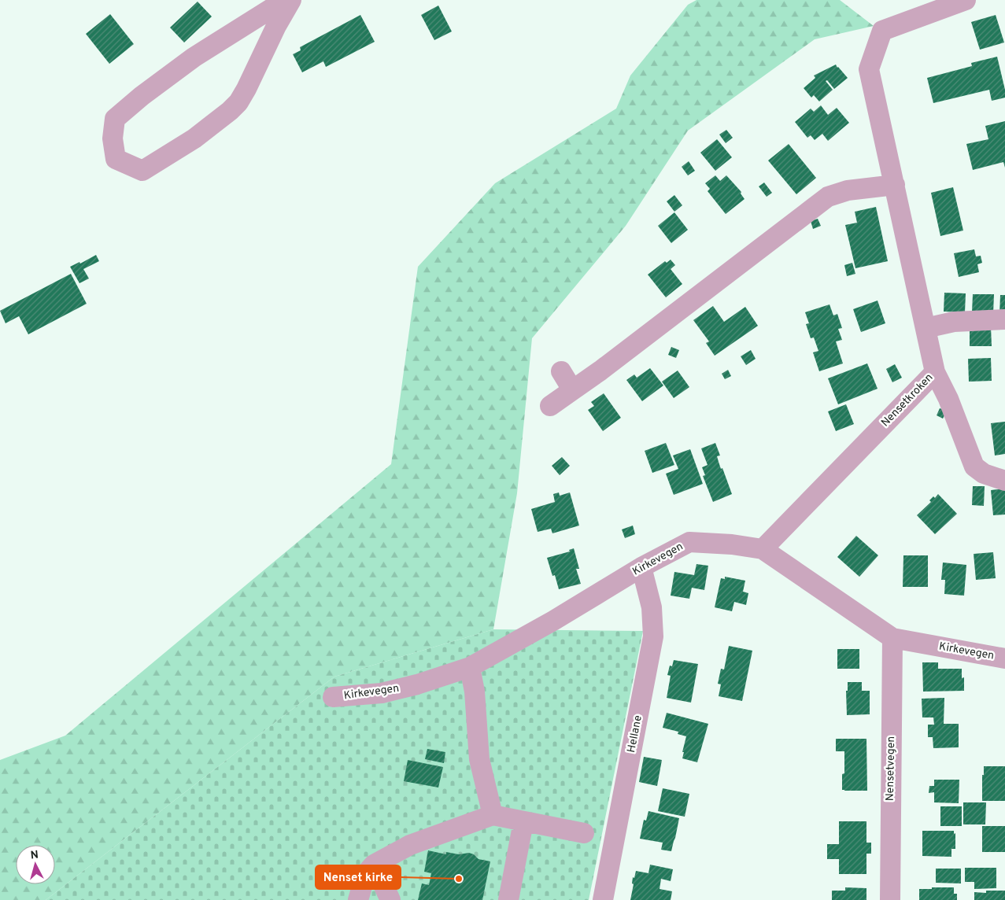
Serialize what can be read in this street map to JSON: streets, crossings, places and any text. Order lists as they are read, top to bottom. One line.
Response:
{"streets":{"street":["Nensetkroken","Kirkevegen","Hellane","Nensetvegen"]},"crossings":[["Nensetkroken","Kirkevegen"],["Kirkevegen","Hellane"],["Kirkevegen","Nensetvegen"]],"places":["Nenset kirke"],"north":"top"}
